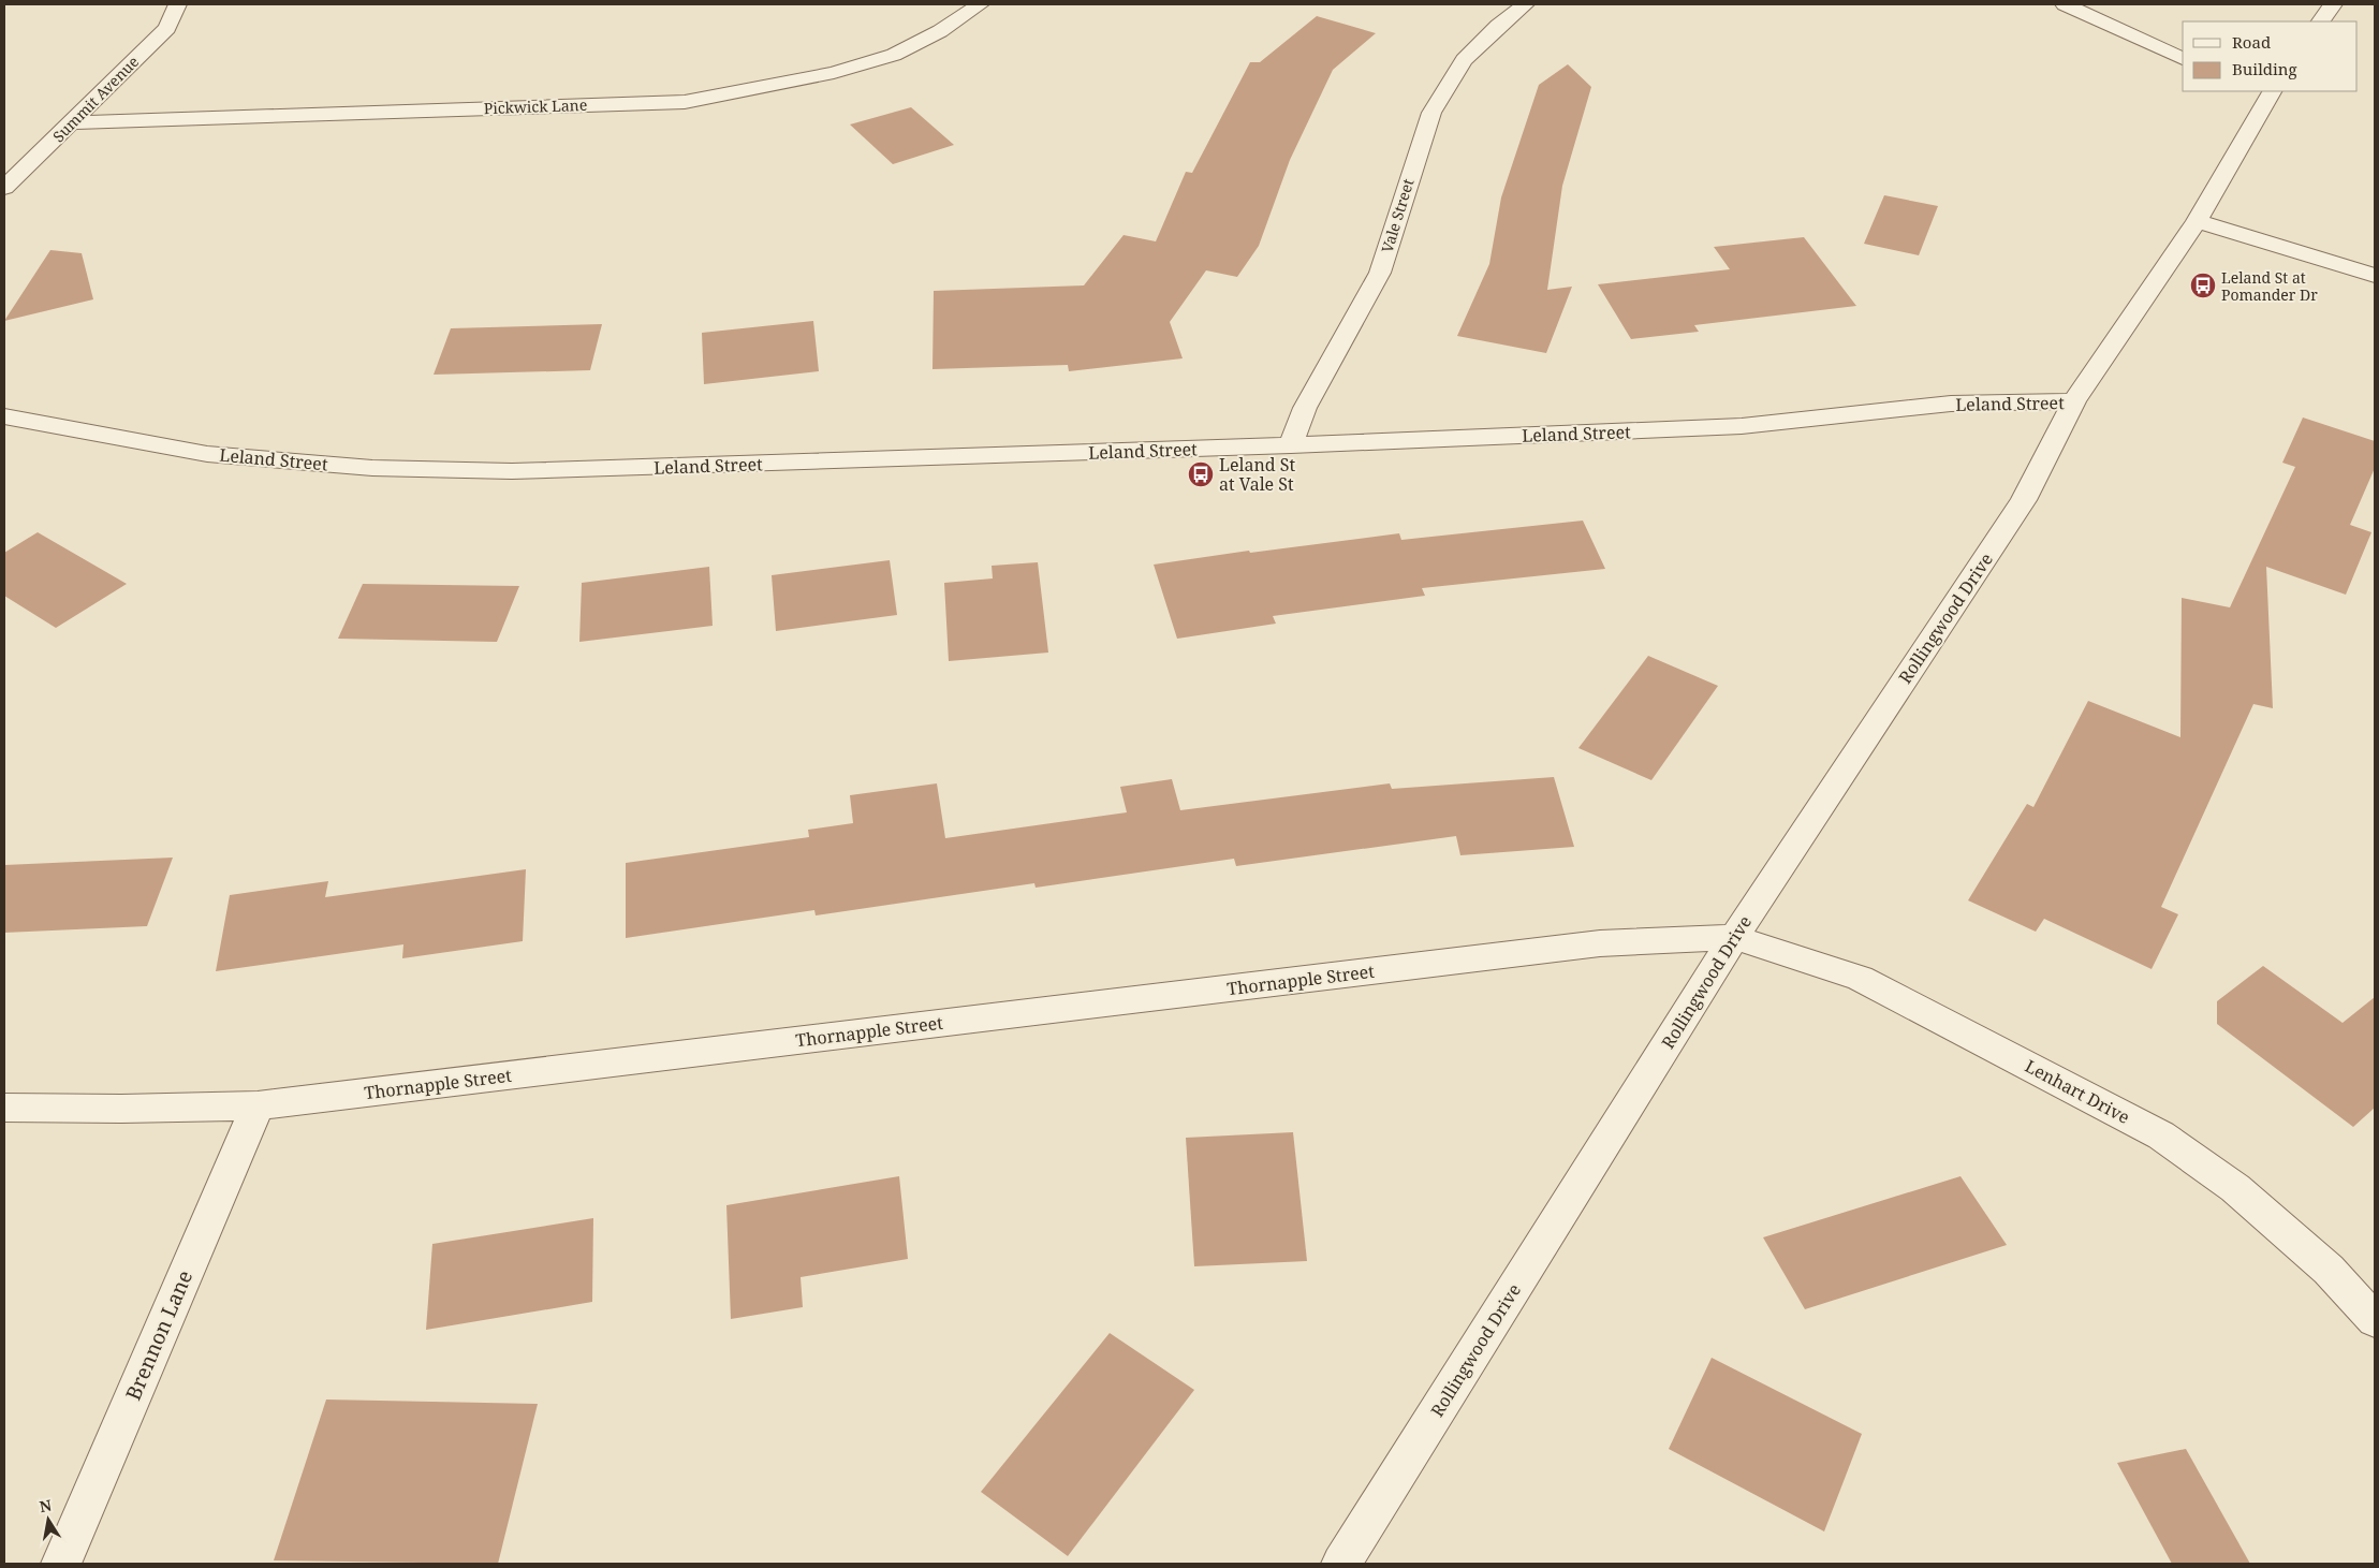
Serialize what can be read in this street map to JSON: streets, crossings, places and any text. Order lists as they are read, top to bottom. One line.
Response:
{"streets":{"street":["Summit Avenue","Pickwick Lane","Vale Street","Leland Street","Rollingwood Drive","Thornapple Street","Lenhart Drive","Brennon Lane"]},"crossings":[["Summit Avenue","Pickwick Lane"],["Vale Street","Leland Street"],["Leland Street","Rollingwood Drive"],["Rollingwood Drive","Thornapple Street"],["Rollingwood Drive","Lenhart Drive"],["Thornapple Street","Lenhart Drive"],["Thornapple Street","Brennon Lane"]],"places":{"bus stop":["Leland St at Pomander Dr","Leland St at Vale St"]},"legend":["Road","Building"],"north":"top"}
